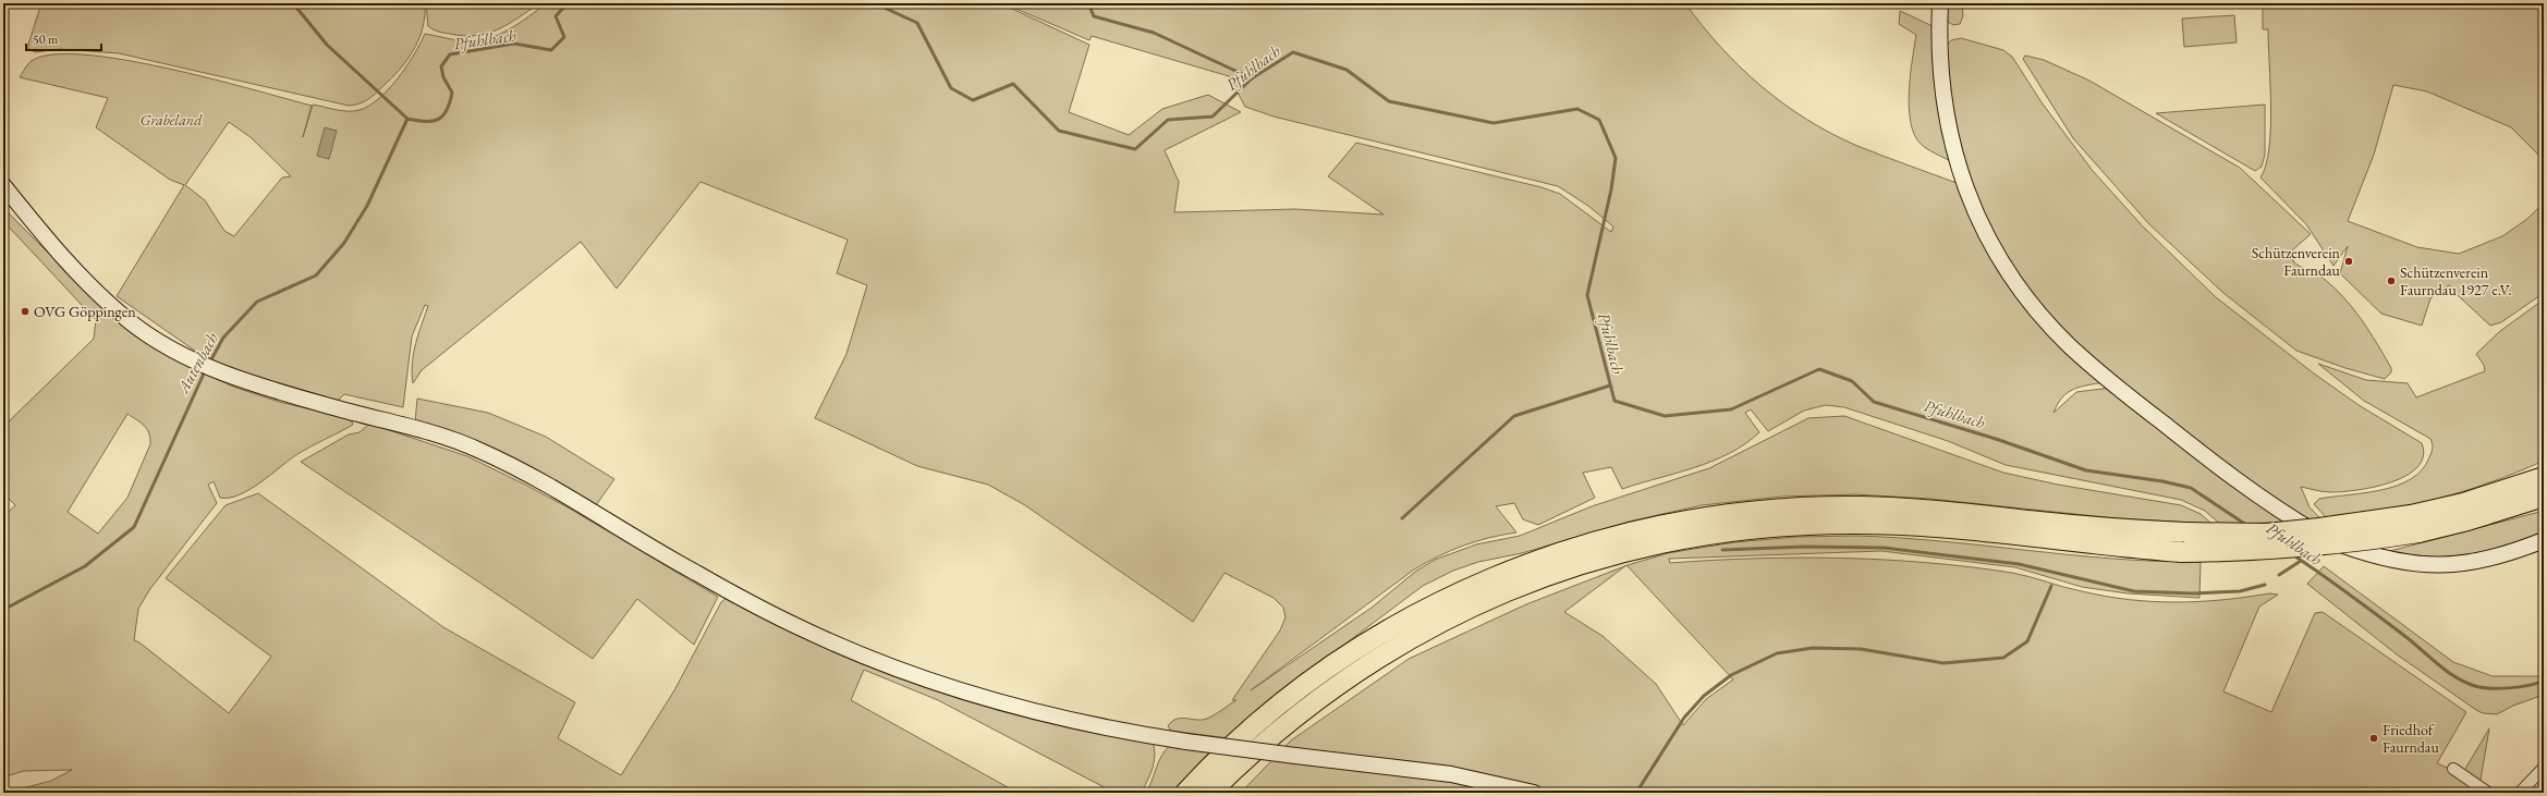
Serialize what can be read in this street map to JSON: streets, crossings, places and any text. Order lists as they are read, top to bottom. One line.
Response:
{"water":["Pfuhlbach","Autenbach"],"parks":["Grabeland"],"places":["Schützenverein Faurndau","Schützenverein Faurndau 1927 e.V.","OVG Göppingen","Friedhof Faurndau"],"scale_bar":"50 m"}
